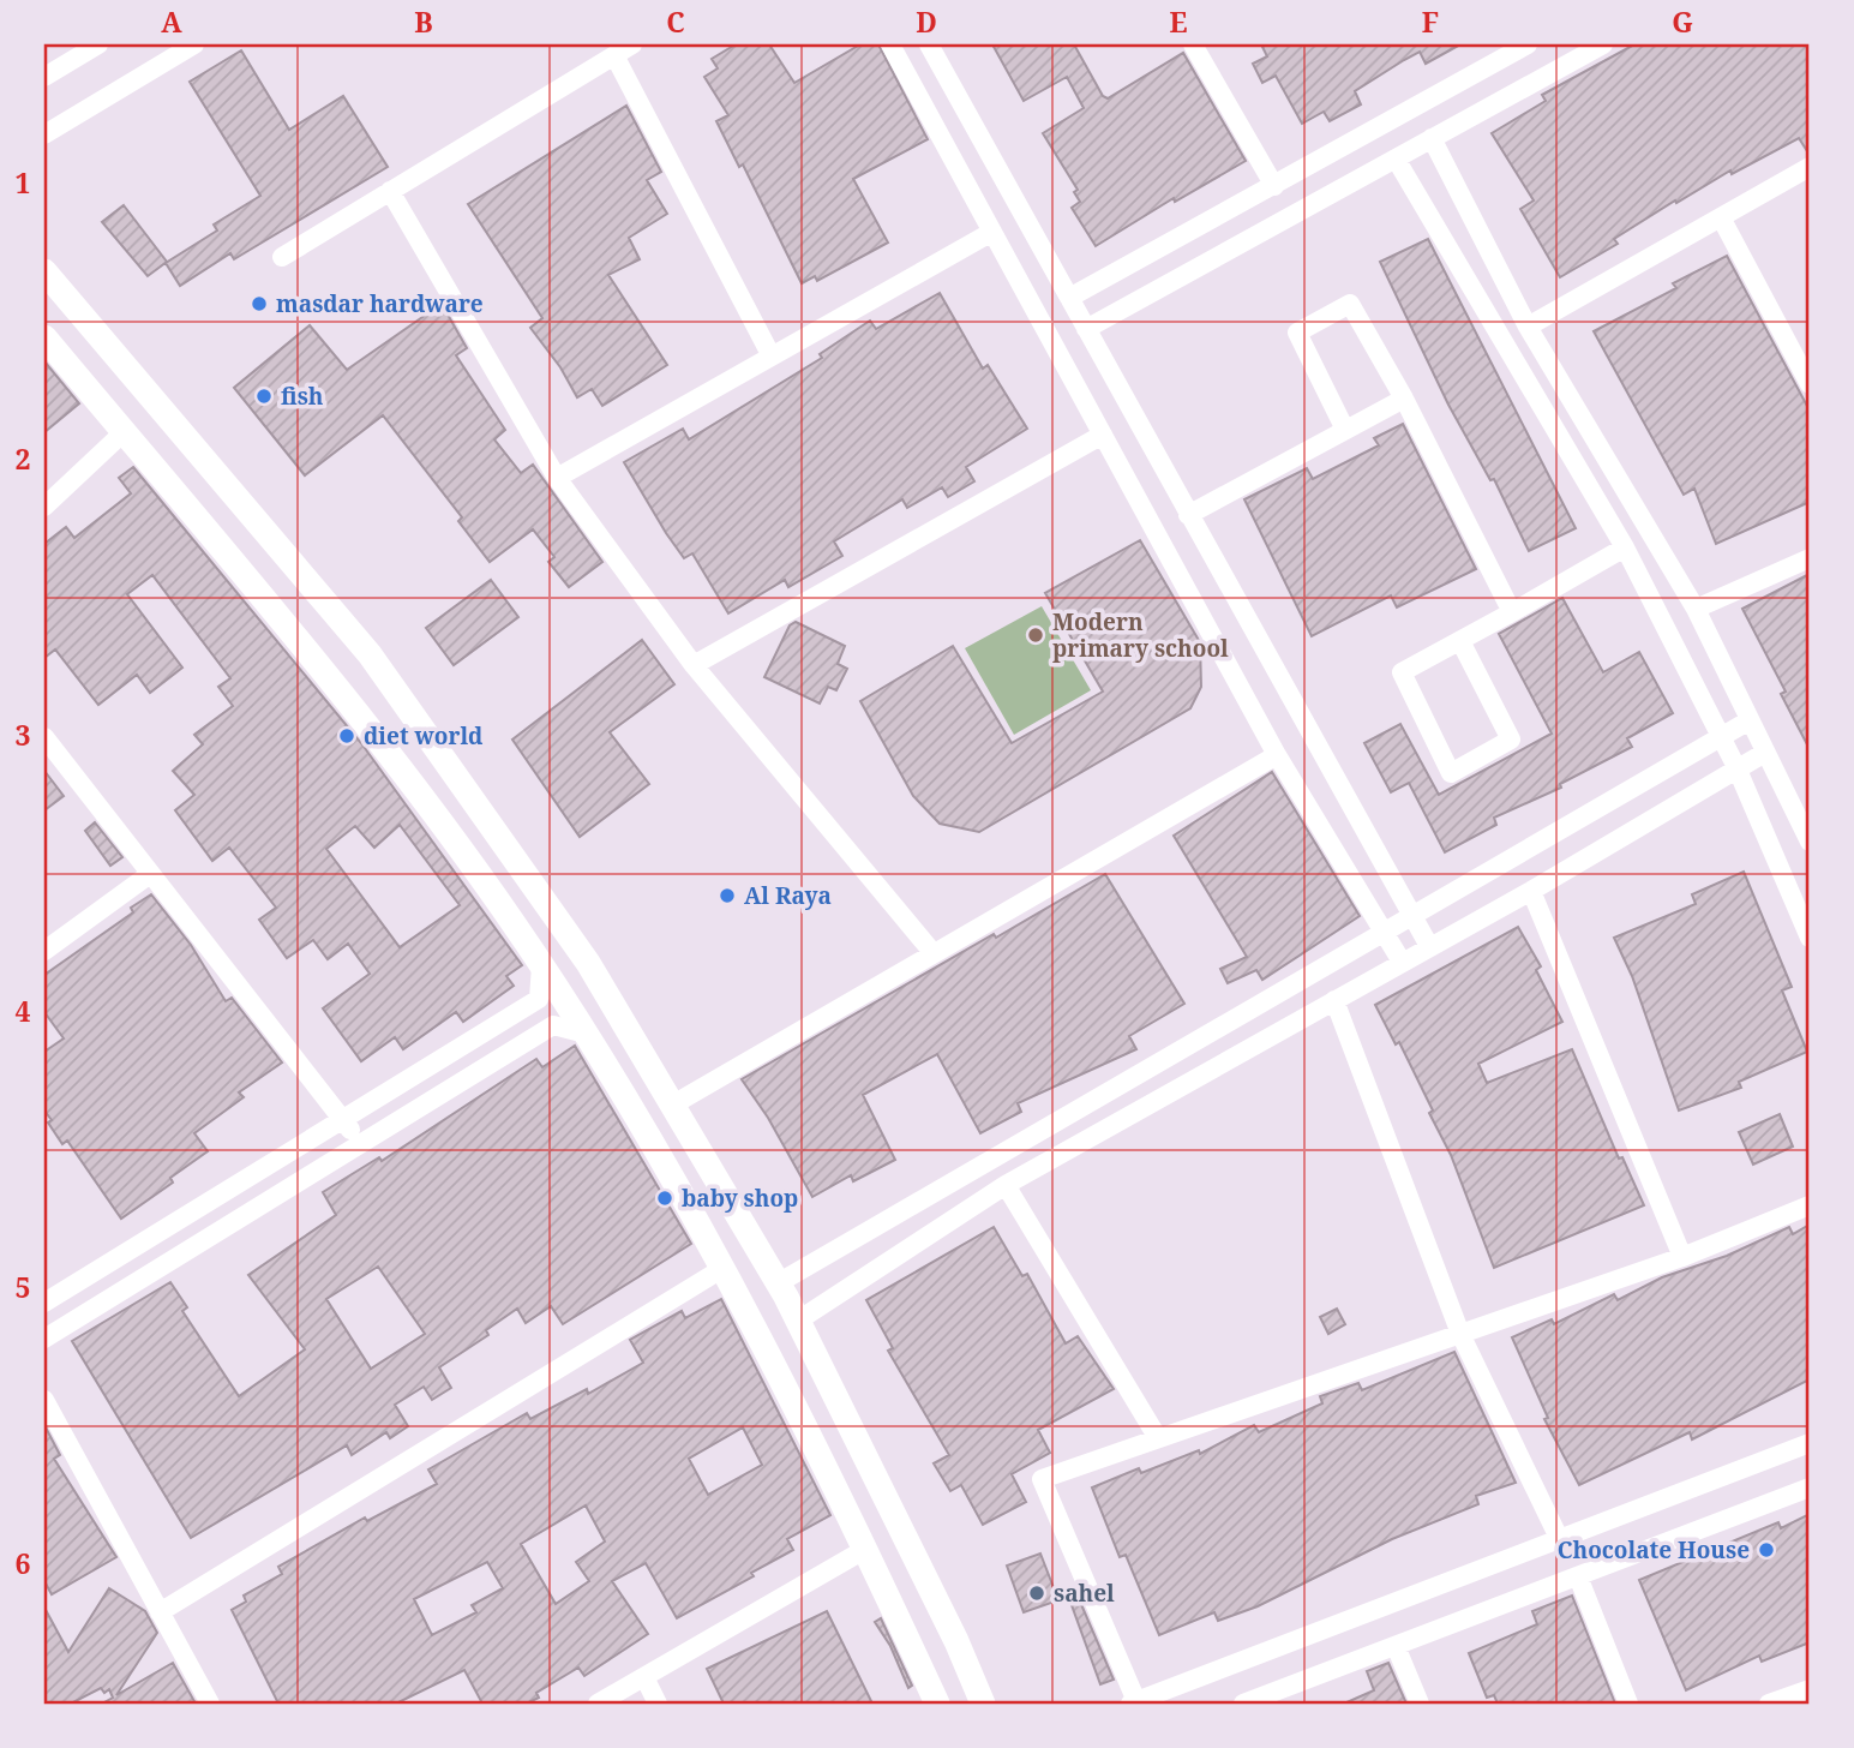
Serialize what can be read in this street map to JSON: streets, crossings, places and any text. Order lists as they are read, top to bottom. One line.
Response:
{"places":["masdar hardware","fish","Modern primary school","diet world","Al Raya","baby shop","Chocolate House","sahel"],"grid":{"columns":["A","B","C","D","E","F","G"],"rows":["1","2","3","4","5","6"]}}
